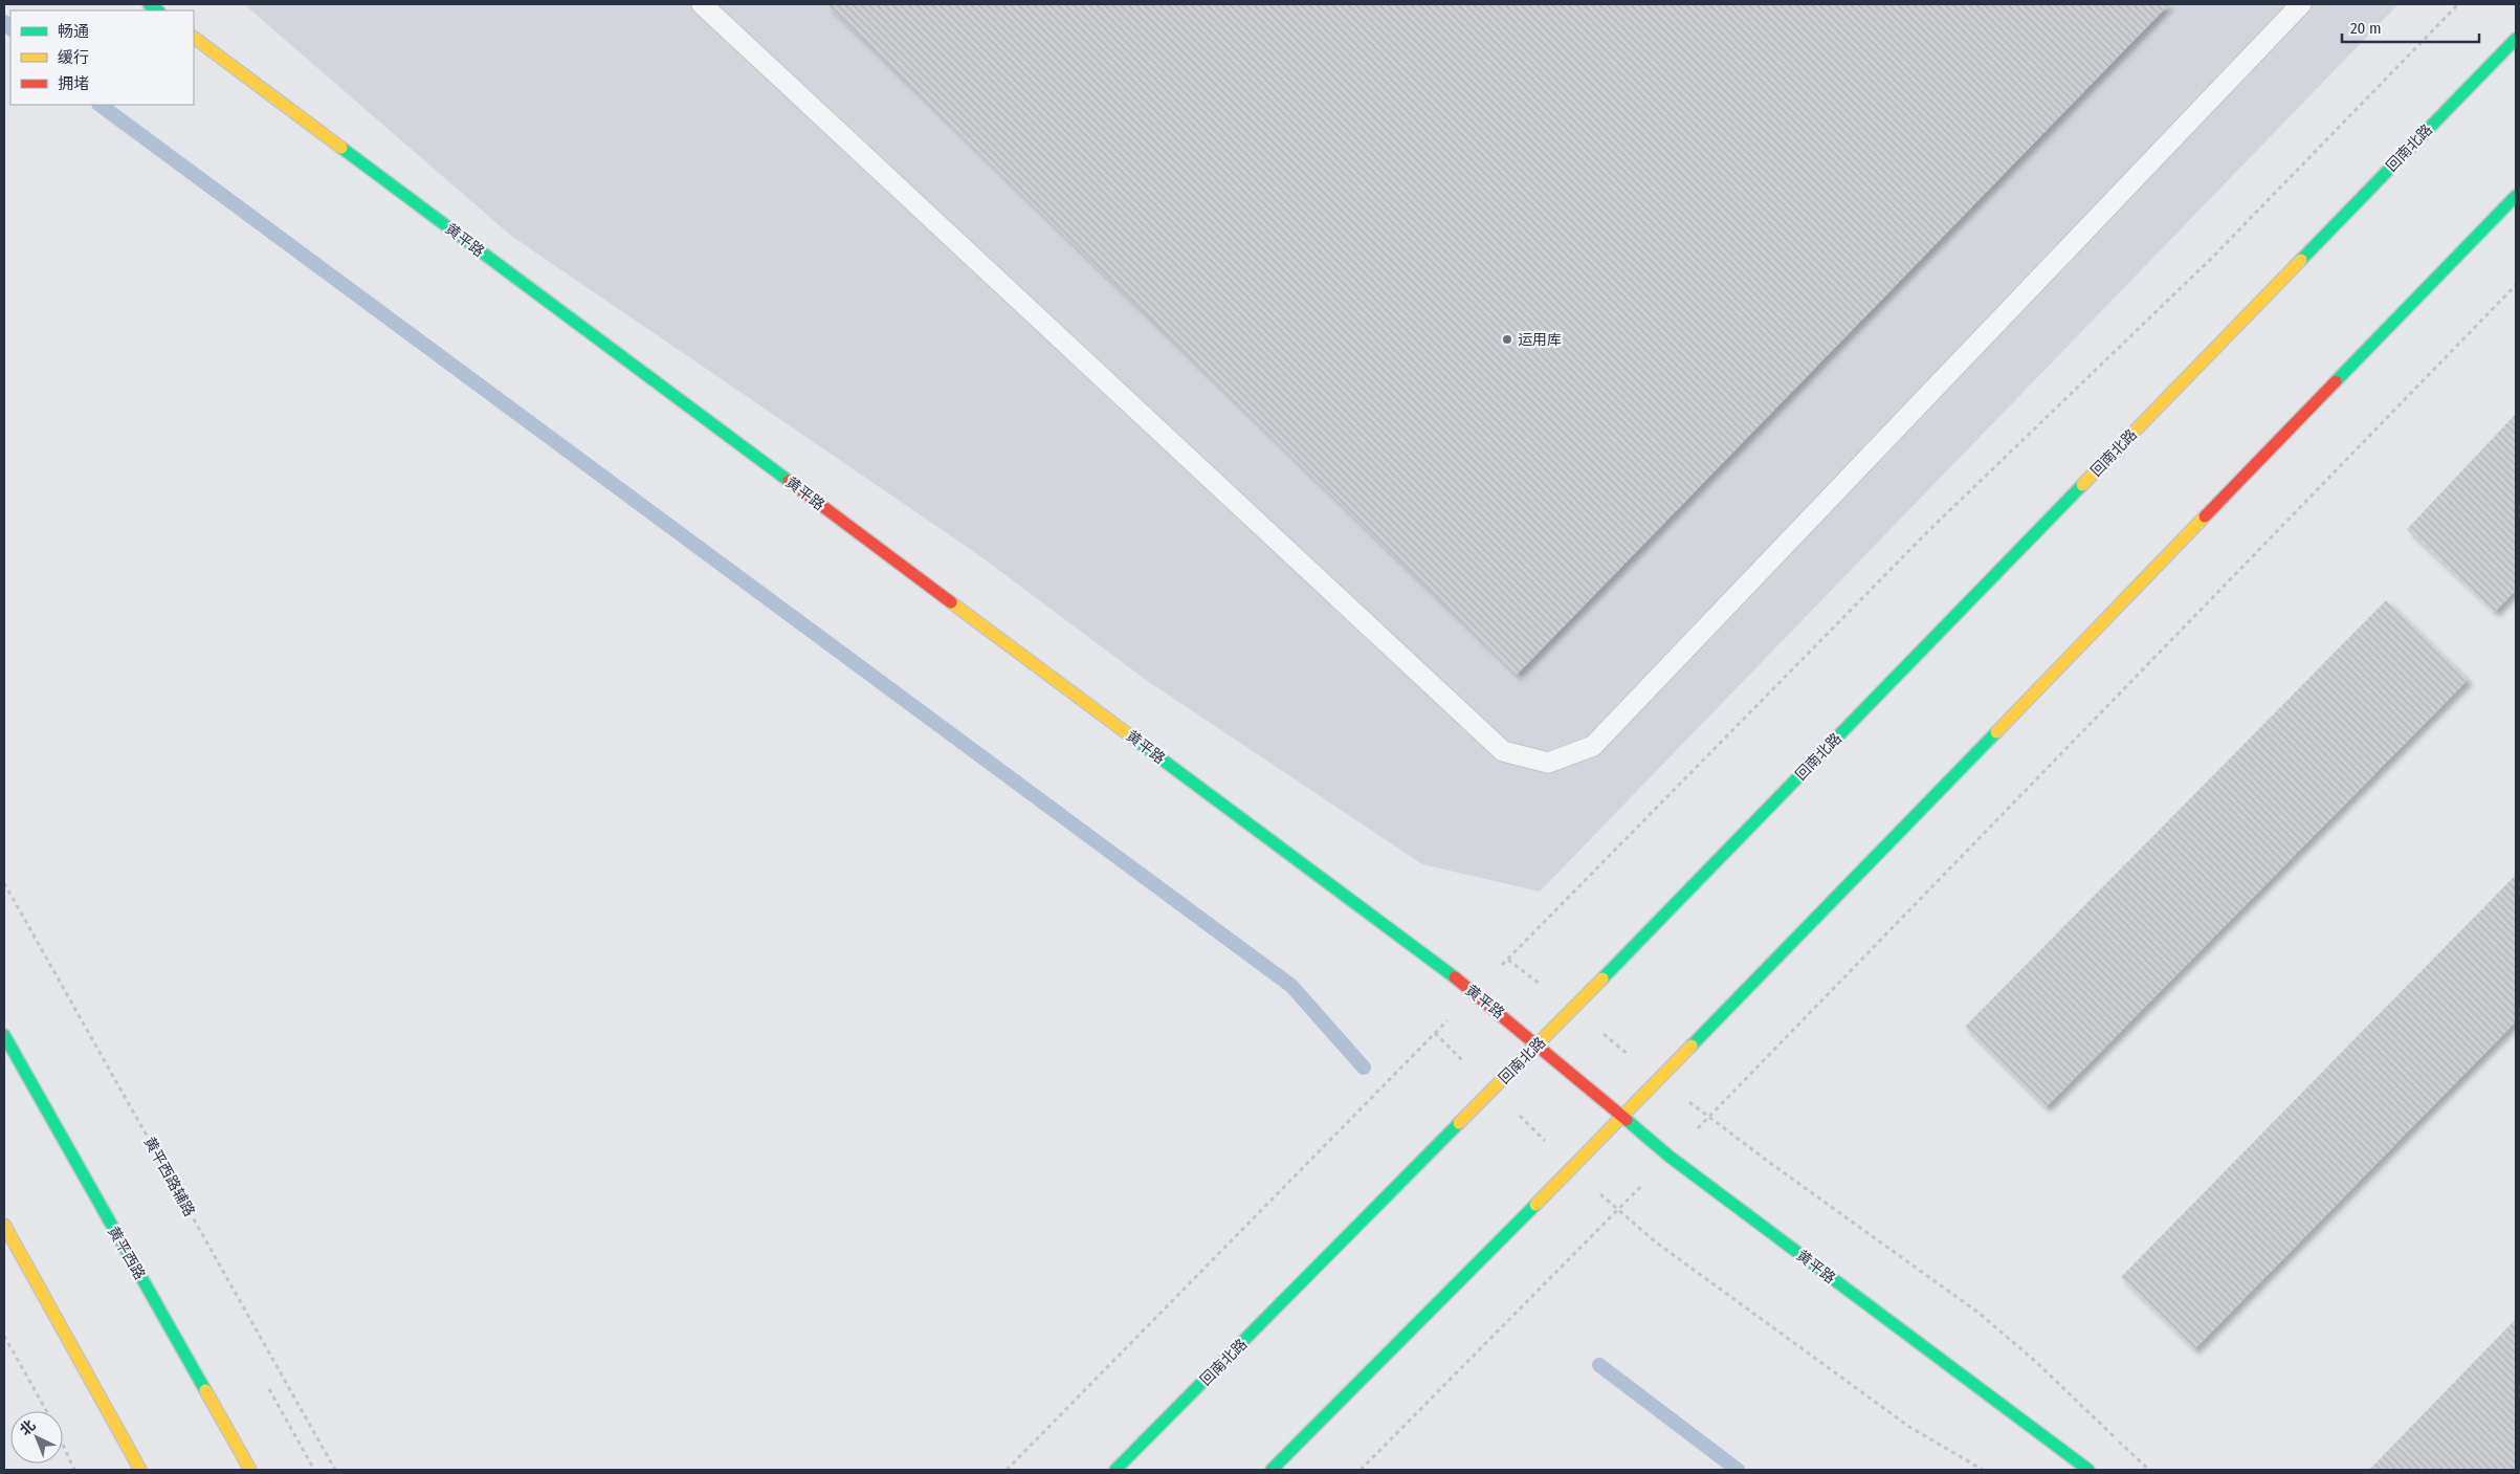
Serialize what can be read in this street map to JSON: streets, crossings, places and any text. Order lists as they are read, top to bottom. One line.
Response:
{"streets":{"main road":["回南北路","黄平路","黄平西路"],"path":["黄平西路辅路"]},"crossings":[["回南北路","黄平路"]],"places":["运用库"],"legend":["畅通","缓行","拥堵"],"scale_bar":"20 m","north":"top left"}
